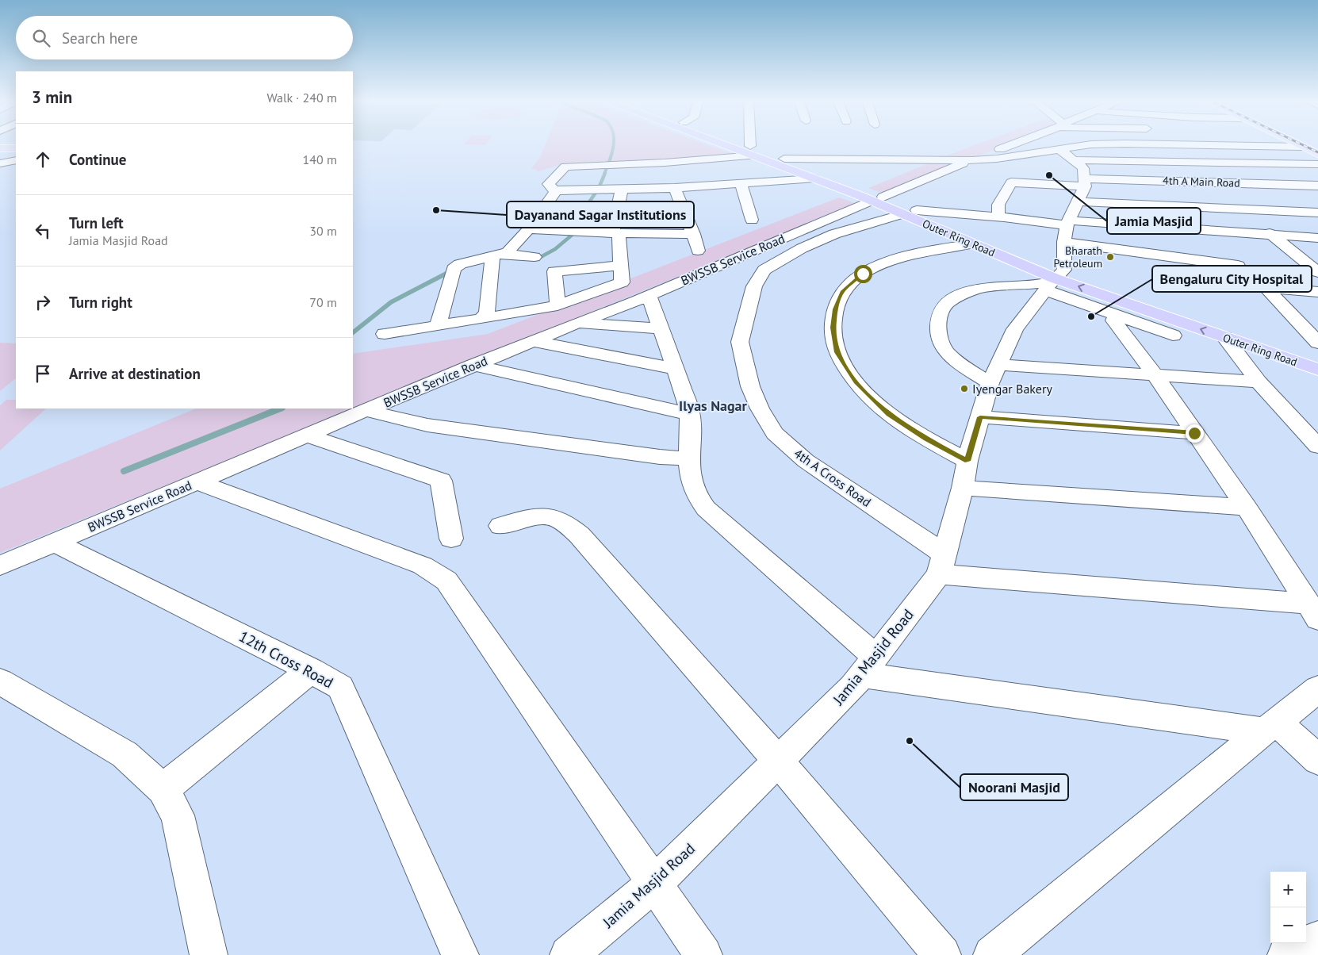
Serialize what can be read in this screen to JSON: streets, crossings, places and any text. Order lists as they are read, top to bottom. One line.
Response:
{"streets":{"highway":["Outer Ring Road"],"street":["4th A Main Road","BWSSB Service Road","4th A Cross Road","Jamia Masjid Road","12th Cross Road"]},"crossings":[["Outer Ring Road","BWSSB Service Road"],["Outer Ring Road","4th A Cross Road"],["Outer Ring Road","Jamia Masjid Road"],["BWSSB Service Road","12th Cross Road"],["4th A Cross Road","Jamia Masjid Road"]],"districts":["Ilyas Nagar"],"places":["Jamia Masjid","Dayanand Sagar Institutions","Bharath Petroleum","Bengaluru City Hospital","Iyengar Bakery","Noorani Masjid"],"page":{"search":"Search here","heading":["3 min","Walk · 240 m"],"list":[["Continue","140 m"],["Turn left","Jamia Masjid Road","30 m"],["Turn right","70 m"],"Arrive at destination"],"map_buttons":["+","−"]}}
